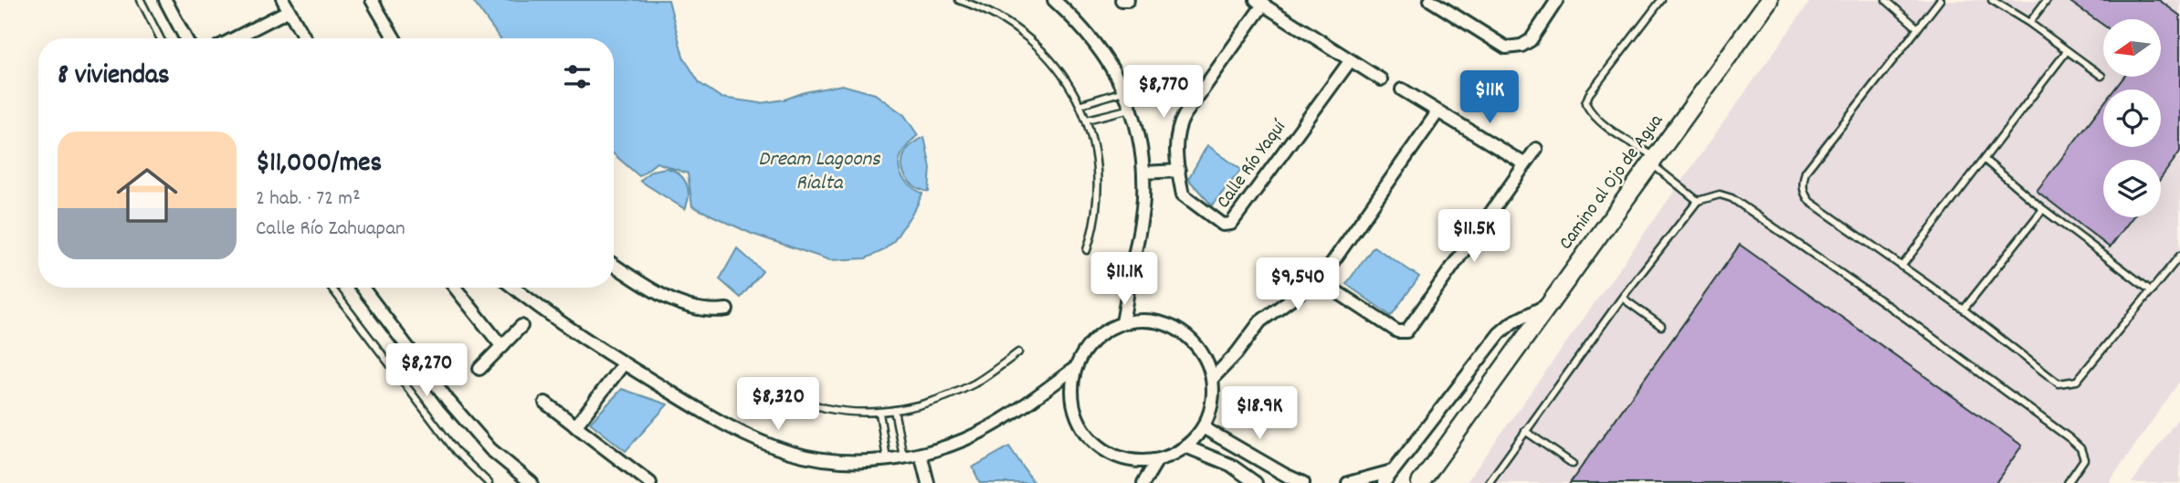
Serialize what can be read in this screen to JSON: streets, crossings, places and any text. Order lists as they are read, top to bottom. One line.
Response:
{"streets":{"street":["Calle Río Yaquí","Camino al Ojo de Agua"]},"water":["Dream Lagoons Rialta"],"north":"left","page":{"heading":"8 viviendas","price":["$8,770","$11K","$11.5K","$11.1K","$9,540","$8,270","$8,320","$18.9K"],"list":[{"name":"$11,000/mes","note":"2 hab. · 72 m² · Calle Río Zahuapan"}]}}
